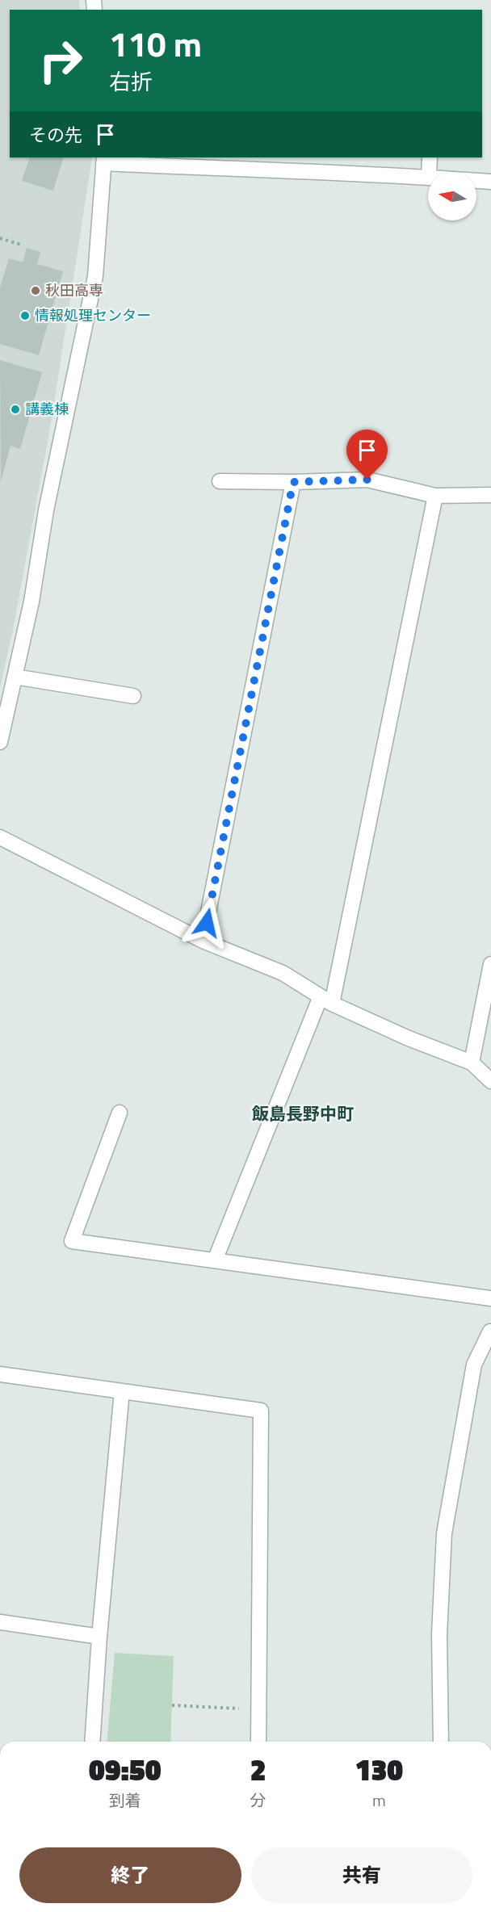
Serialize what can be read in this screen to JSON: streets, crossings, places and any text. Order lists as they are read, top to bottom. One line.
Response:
{"districts":["飯島長野中町"],"places":["秋田高専","情報処理センター","講義棟"],"north":"left","page":{"turn":["110 m","右折"],"then":"その先","eta":["09:50","到着","2","分","130","m"],"buttons":["終了","共有"]}}
